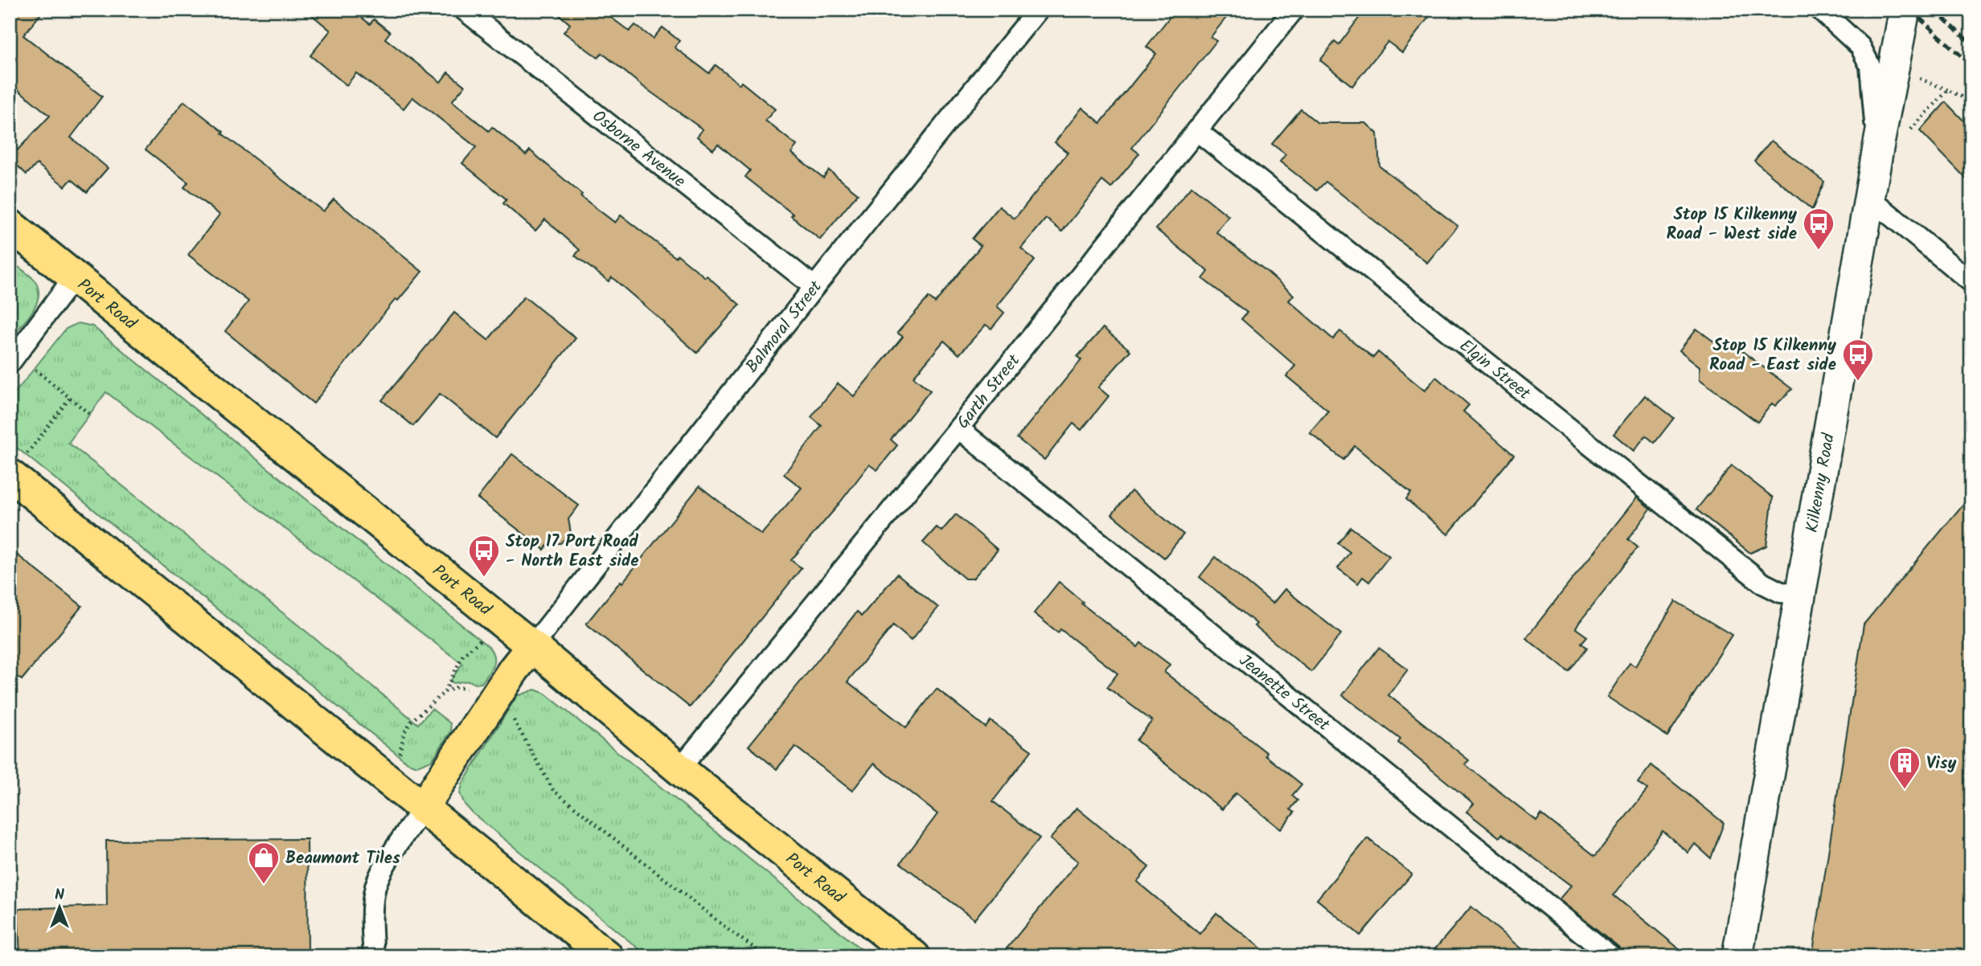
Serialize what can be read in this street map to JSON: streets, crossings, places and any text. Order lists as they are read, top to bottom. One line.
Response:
{"streets":{"highway":["Port Road"],"main road":["Kilkenny Road"],"street":["Osborne Avenue","Balmoral Street","Elgin Street","Garth Street","Jeanette Street"]},"crossings":[["Osborne Avenue","Balmoral Street"],["Port Road","Balmoral Street"],["Port Road","Garth Street"],["Elgin Street","Garth Street"],["Elgin Street","Kilkenny Road"],["Garth Street","Jeanette Street"]],"places":{"bus stop":["Stop 15 Kilkenny Road - West side","Stop 15 Kilkenny Road - East side","Stop 17 Port Road - North East side"],"building":["Visy"],"shop":["Beaumont Tiles"]},"north":"top"}
